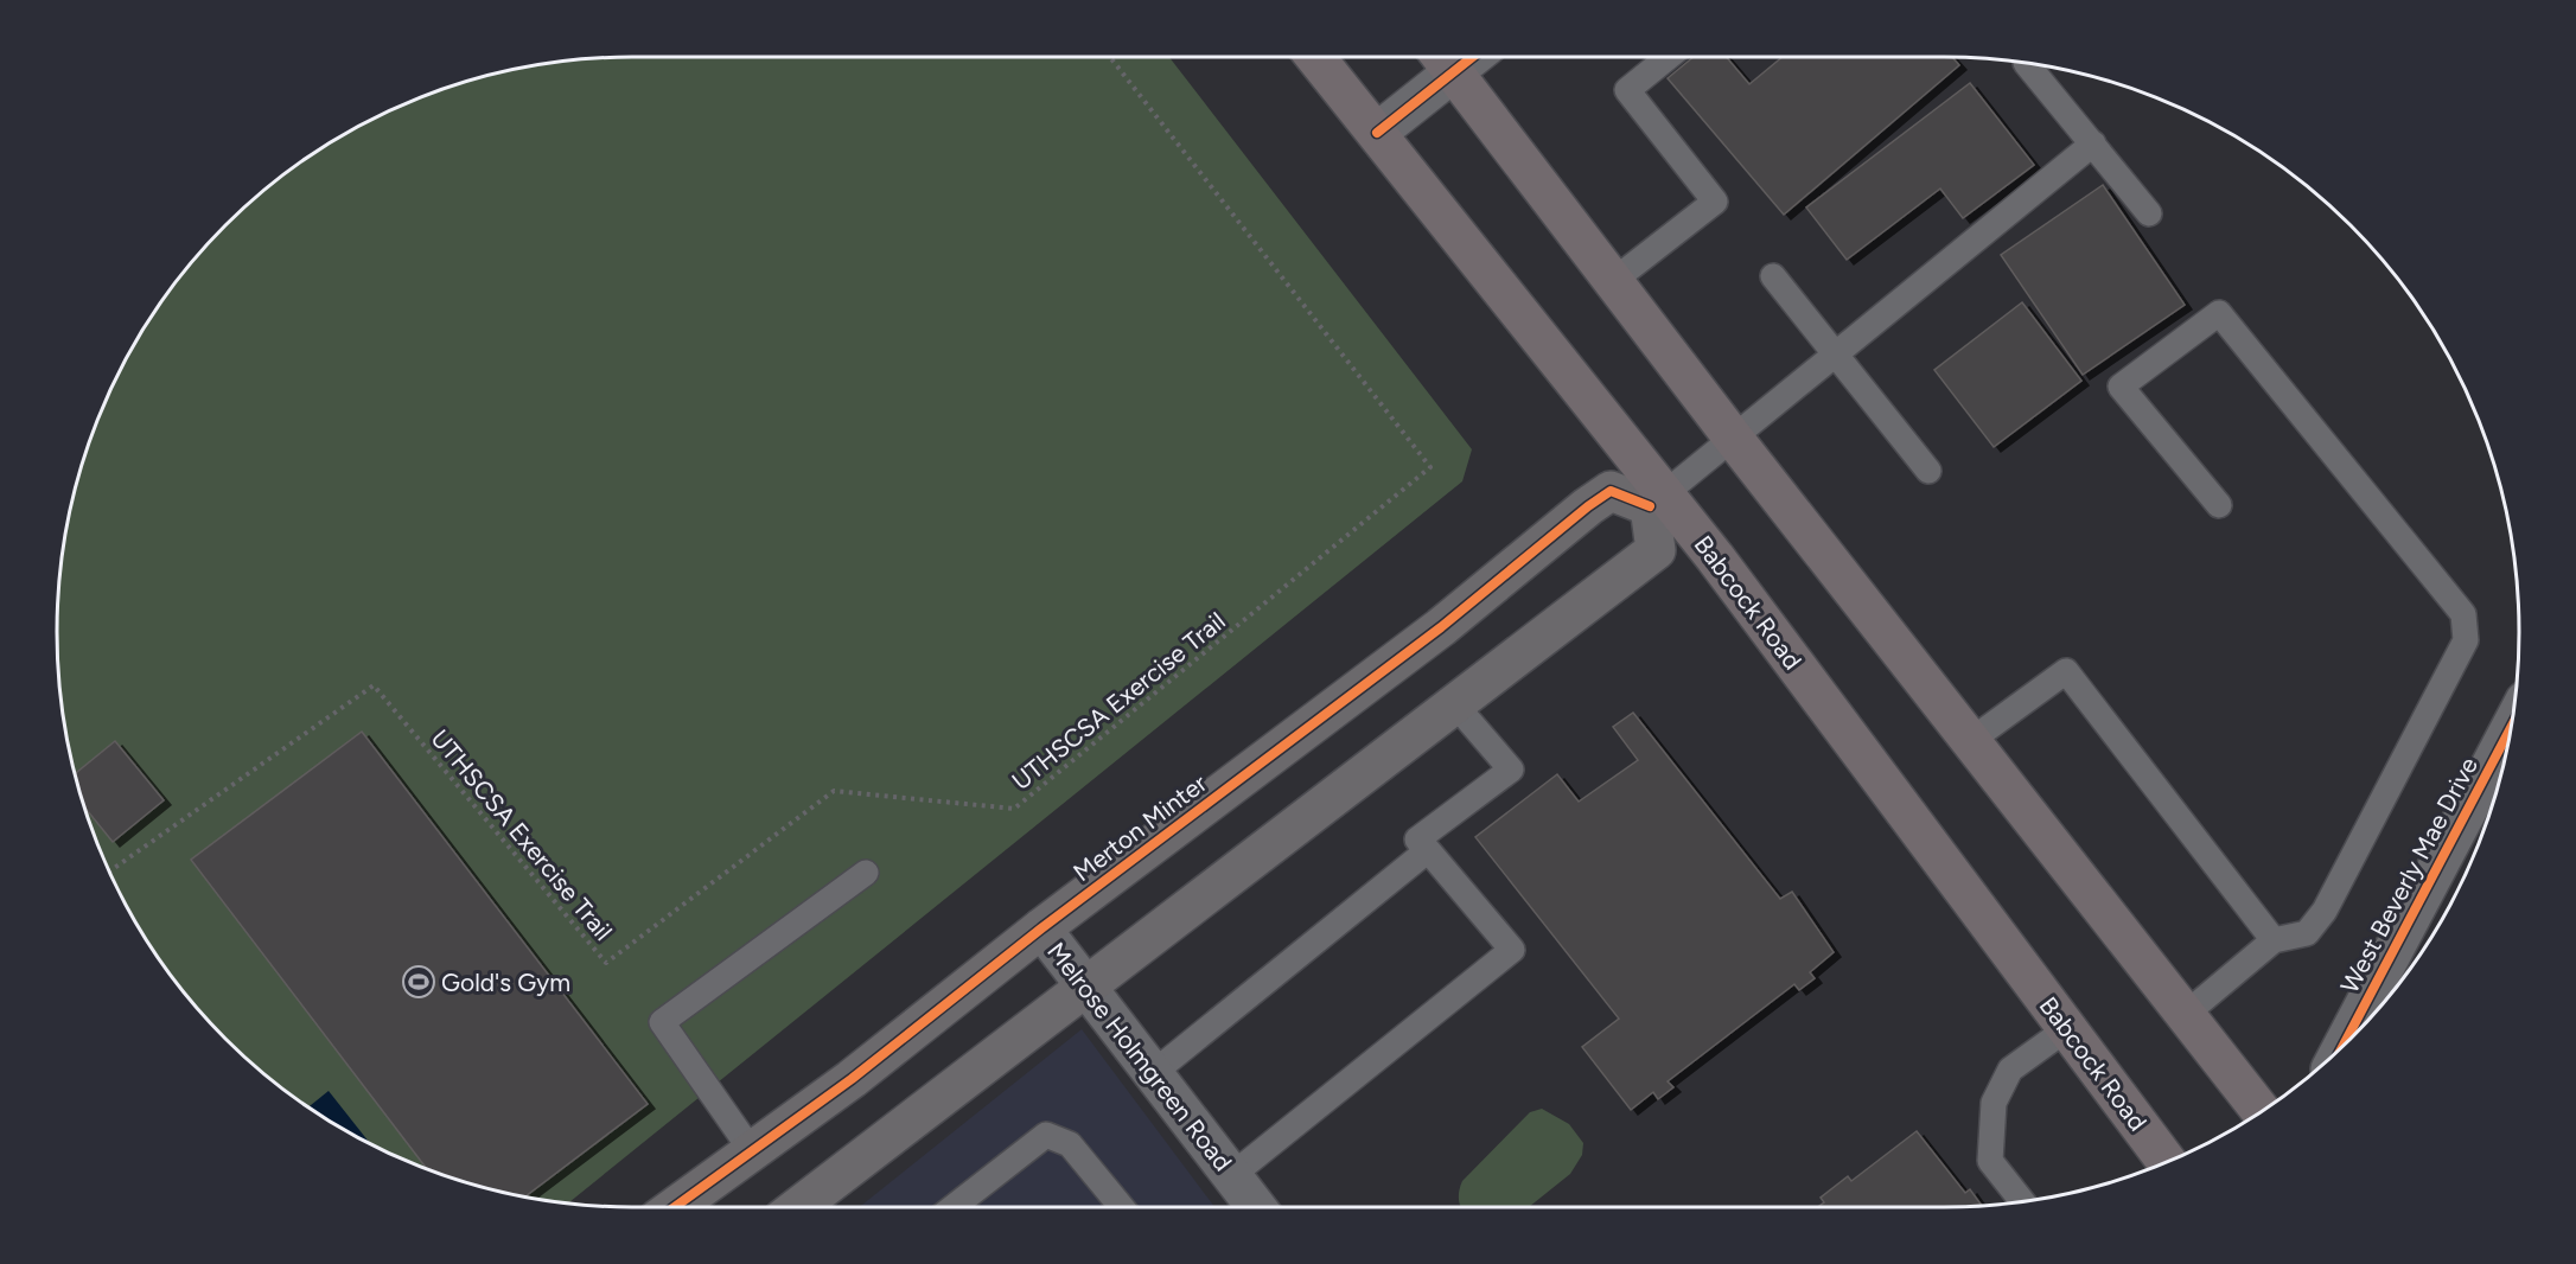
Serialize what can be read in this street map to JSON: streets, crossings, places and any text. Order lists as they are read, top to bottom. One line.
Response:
{"streets":{"main road":["Babcock Road"],"street":["Merton Minter","West Beverly Mae Drive","Melrose Holmgreen Road"],"path":["UTHSCSA Exercise Trail"]},"crossings":[["Babcock Road","Merton Minter"],["Merton Minter","Melrose Holmgreen Road"]],"places":{"sports":["Gold's Gym"]}}
